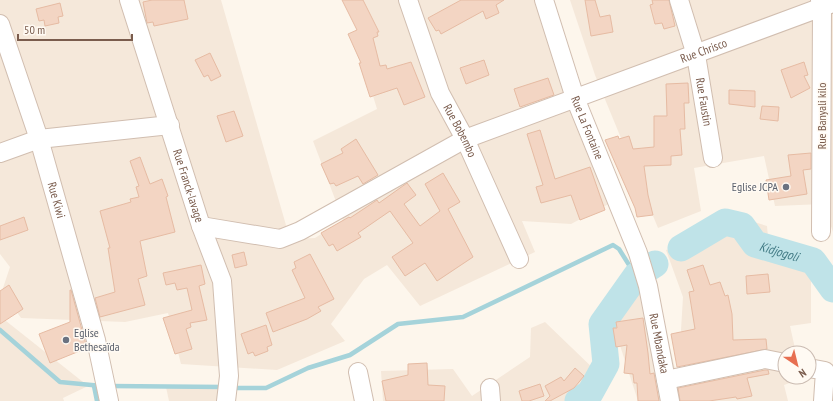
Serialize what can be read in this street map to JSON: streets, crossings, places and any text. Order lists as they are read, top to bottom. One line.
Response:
{"streets":{"street":["Rue Chrisco","Rue Faustin","Rue Banyali kilo","Rue La Fontaine","Rue Bobembo","Rue Franck-lavage","Rue Kiwi","Rue Mbandaka"]},"crossings":[["Rue Chrisco","Rue Faustin"],["Rue Chrisco","Rue Banyali kilo"],["Rue Chrisco","Rue La Fontaine"],["Rue Chrisco","Rue Bobembo"],["Rue Chrisco","Rue Franck-lavage"],["Rue La Fontaine","Rue Mbandaka"]],"water":["Kidjogoli"],"places":["Eglise JCPA","Eglise Bethesaïda"],"scale_bar":"50 m","north":"bottom right"}
